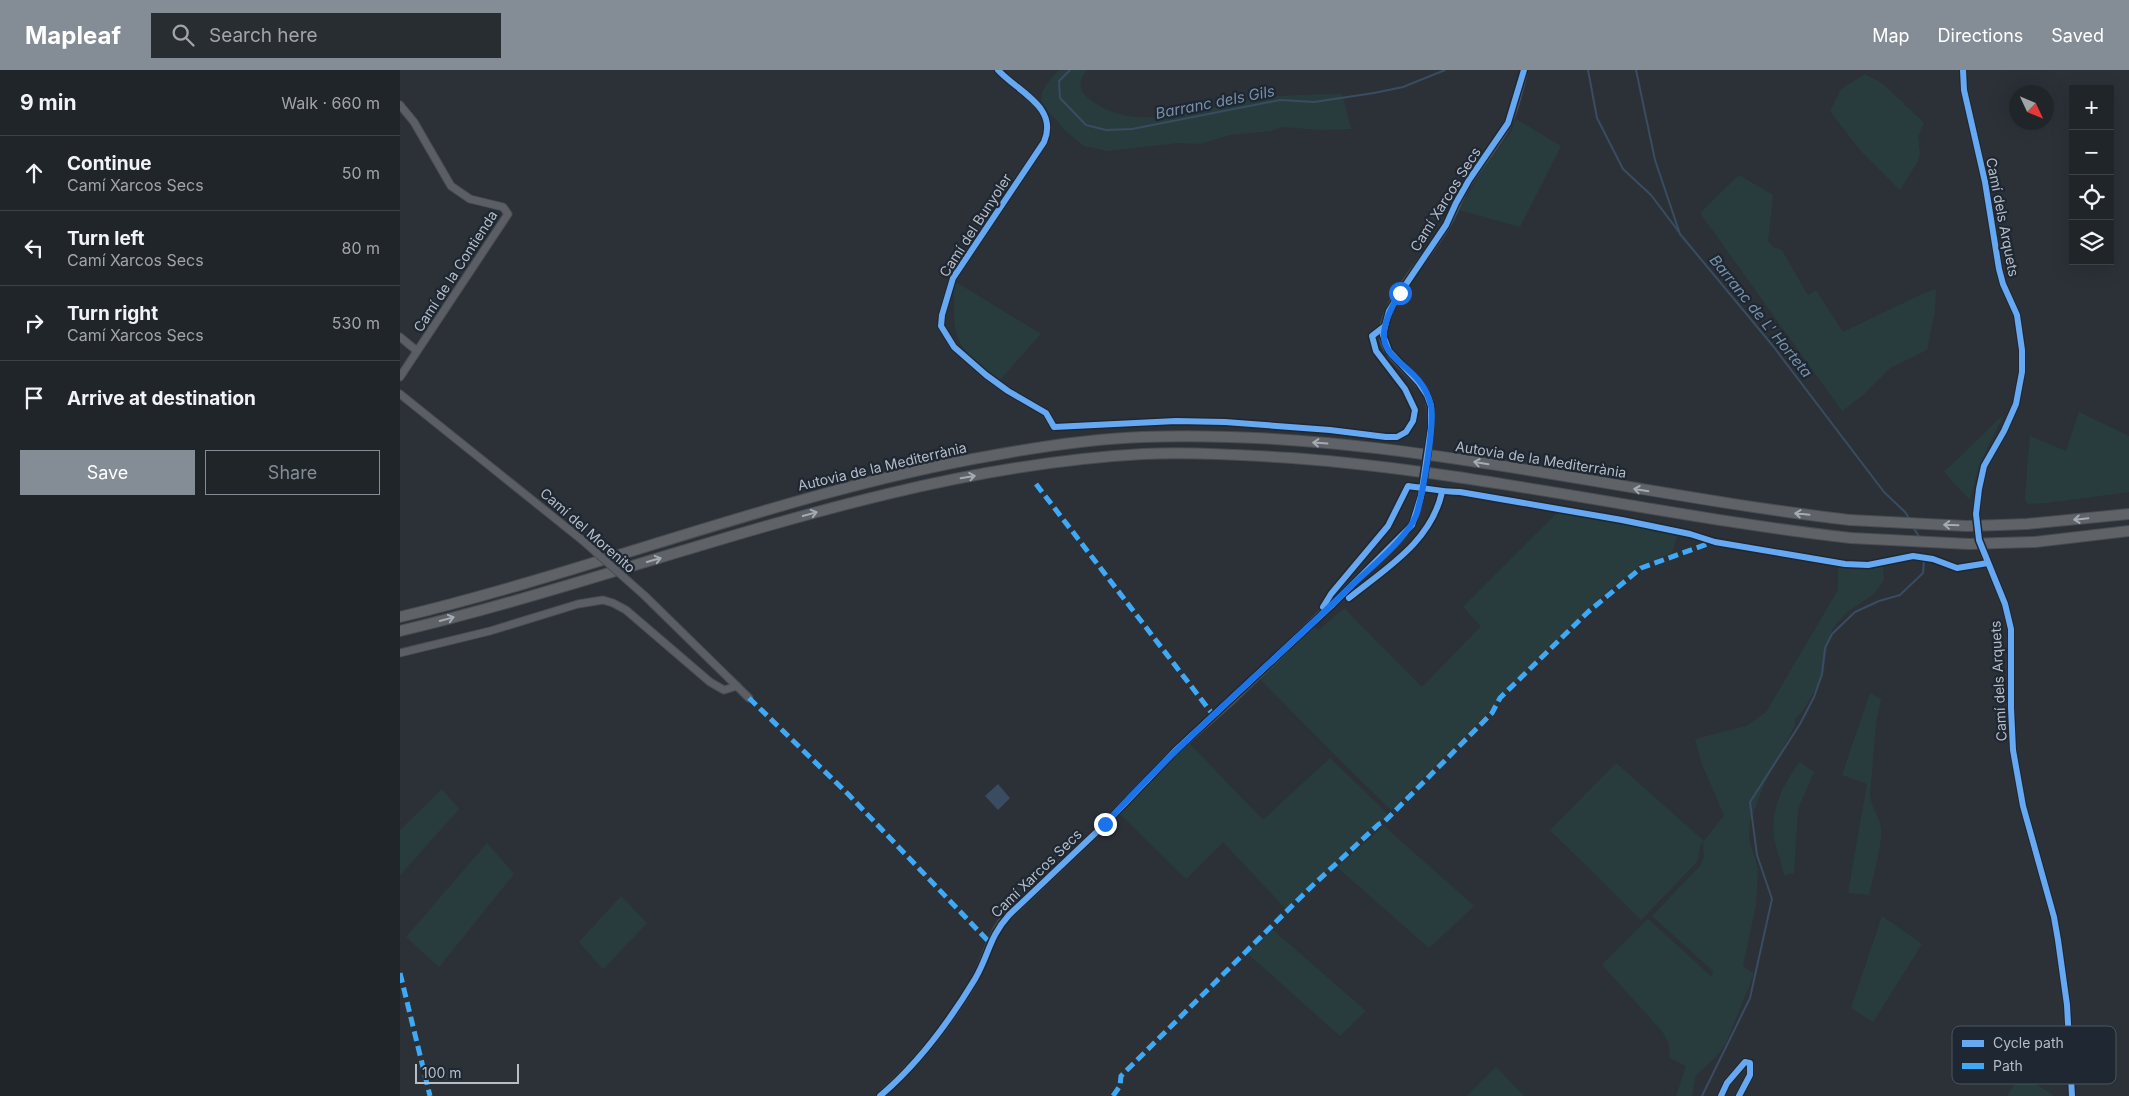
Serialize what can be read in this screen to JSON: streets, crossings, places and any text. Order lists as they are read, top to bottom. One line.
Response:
{"streets":{"highway":["Autovia de la Mediterrània"],"street":["Camí Xarcos Secs","Camí dels Arquets","Camí del Bunyoler","Camí de la Contienda","Camí del Morenito"]},"water":["Barranc dels Gils","Barranc de L' Horteta"],"legend":["Cycle path","Path"],"scale_bar":"100 m","north":"bottom right","page":{"header":"Mapleaf","search":"Search here","nav":["Map","Directions","Saved"],"heading":["9 min","Walk · 660 m"],"map_buttons":["+","−"],"list":[["Continue","Camí Xarcos Secs","50 m"],["Turn left","Camí Xarcos Secs","80 m"],["Turn right","Camí Xarcos Secs","530 m"],"Arrive at destination"],"buttons":["Save","Share"],"scale":"100 m"}}
